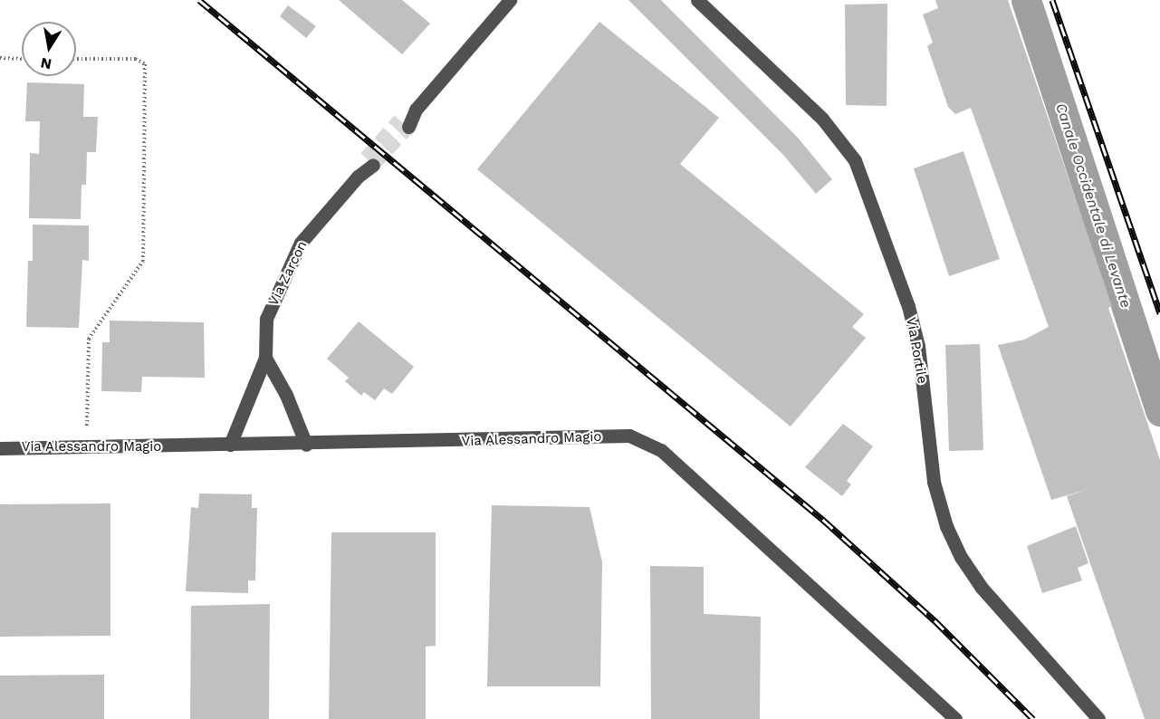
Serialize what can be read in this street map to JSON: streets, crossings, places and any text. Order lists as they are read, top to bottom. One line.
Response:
{"streets":{"street":["Via Zarcon","Via Portile","Via Alessandro Magio"]},"water":["Canale Occidentale di Levante"],"north":"bottom"}
